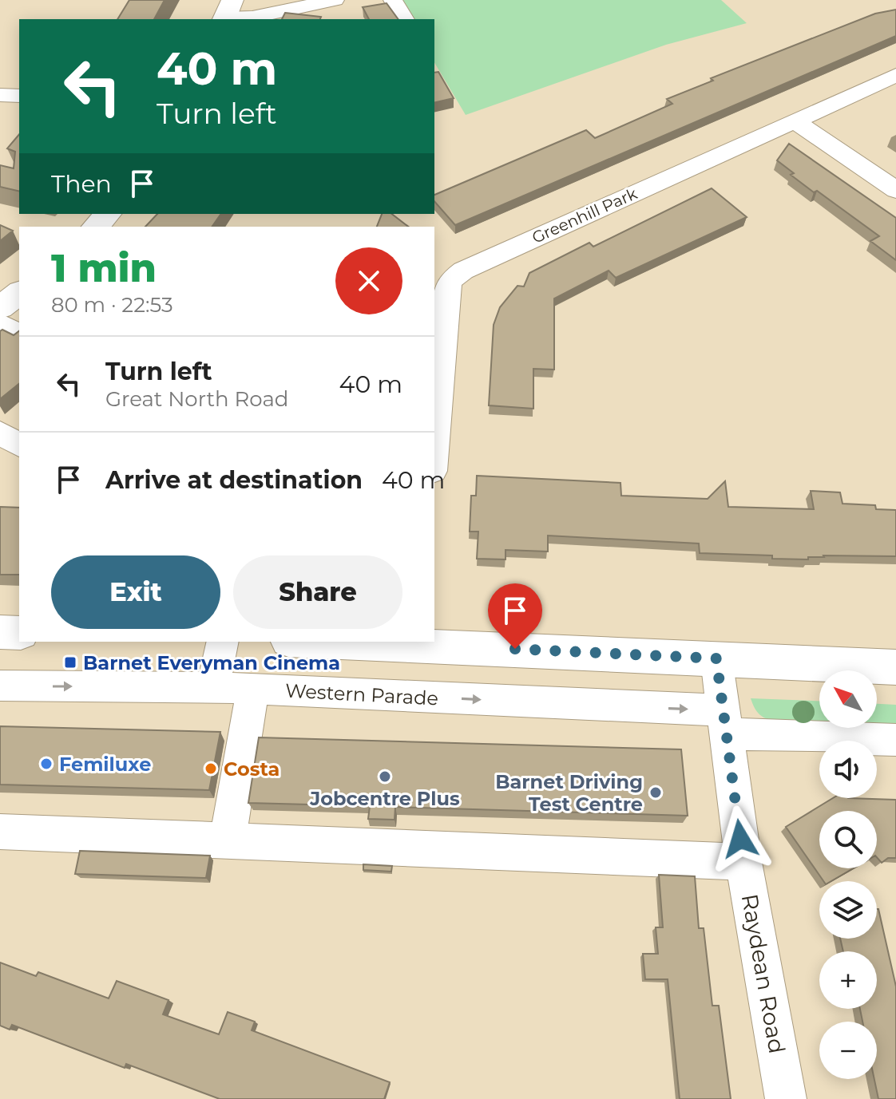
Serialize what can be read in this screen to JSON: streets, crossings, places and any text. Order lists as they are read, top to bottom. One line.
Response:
{"streets":{"street":["Greenhill Park","Western Parade","Raydean Road"]},"crossings":[["Western Parade","Raydean Road"]],"places":{"transit":["Barnet Everyman Cinema"],"other":["Femiluxe","Costa","Jobcentre Plus","Barnet Driving Test Centre"]},"north":"top left","page":{"turn":["40 m","Turn left"],"then":"Then","heading":["1 min","80 m · 22:53"],"list":[{"name":"Turn left","note":"Great North Road","value":"40 m"},{"name":"Arrive at destination","value":"40 m"}],"buttons":["Exit","Share"],"map_buttons":["+","−"]}}
